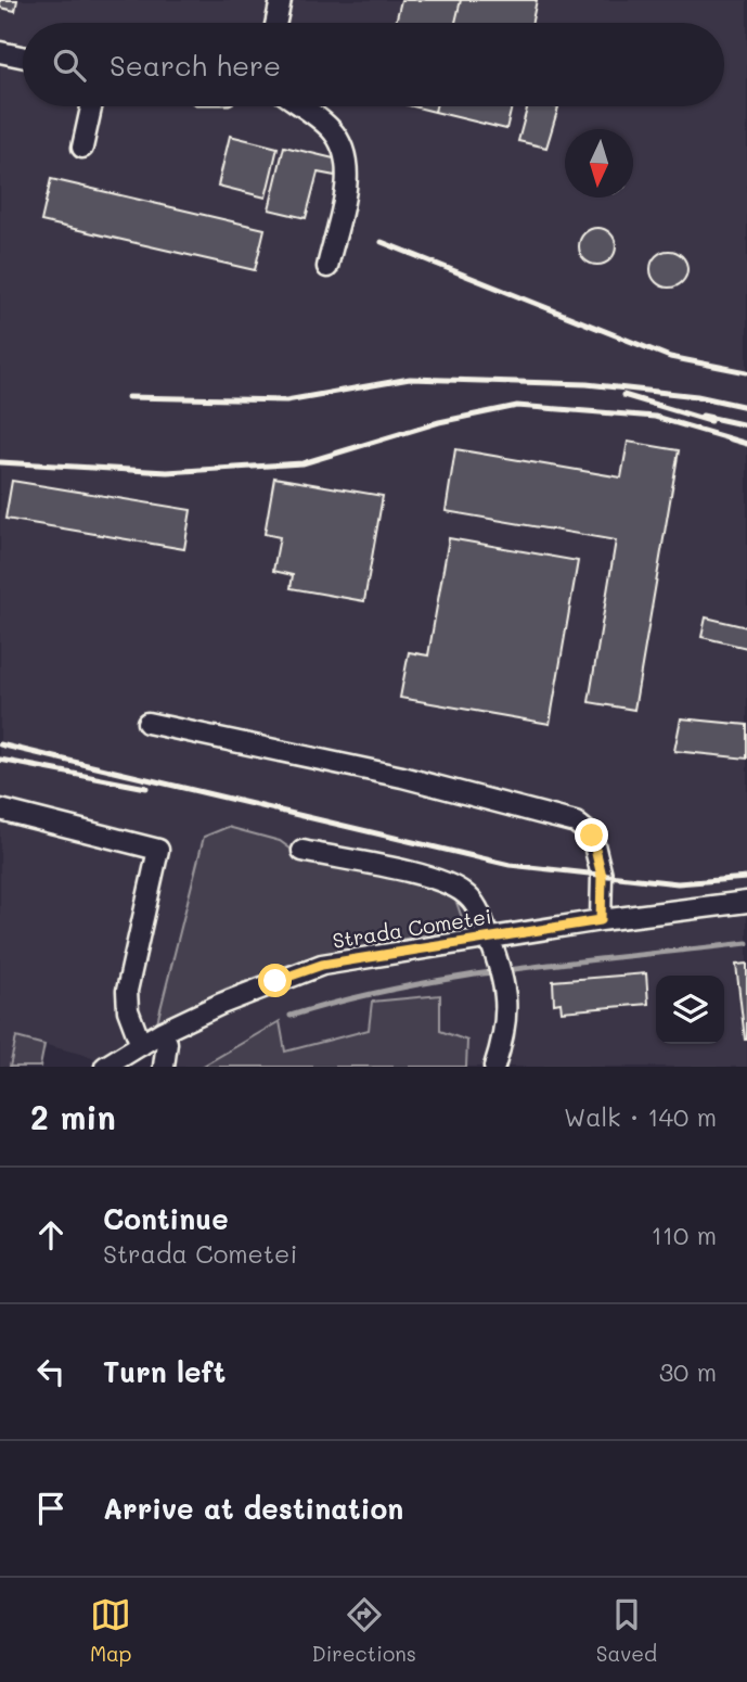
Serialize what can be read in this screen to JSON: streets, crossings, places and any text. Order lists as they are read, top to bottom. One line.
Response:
{"streets":{"street":["Strada Cometei"]},"north":"bottom","page":{"search":"Search here","heading":["2 min","Walk · 140 m"],"list":[["Continue","Strada Cometei","110 m"],["Turn left","30 m"],"Arrive at destination"],"nav":["Map","Directions","Saved"]}}
